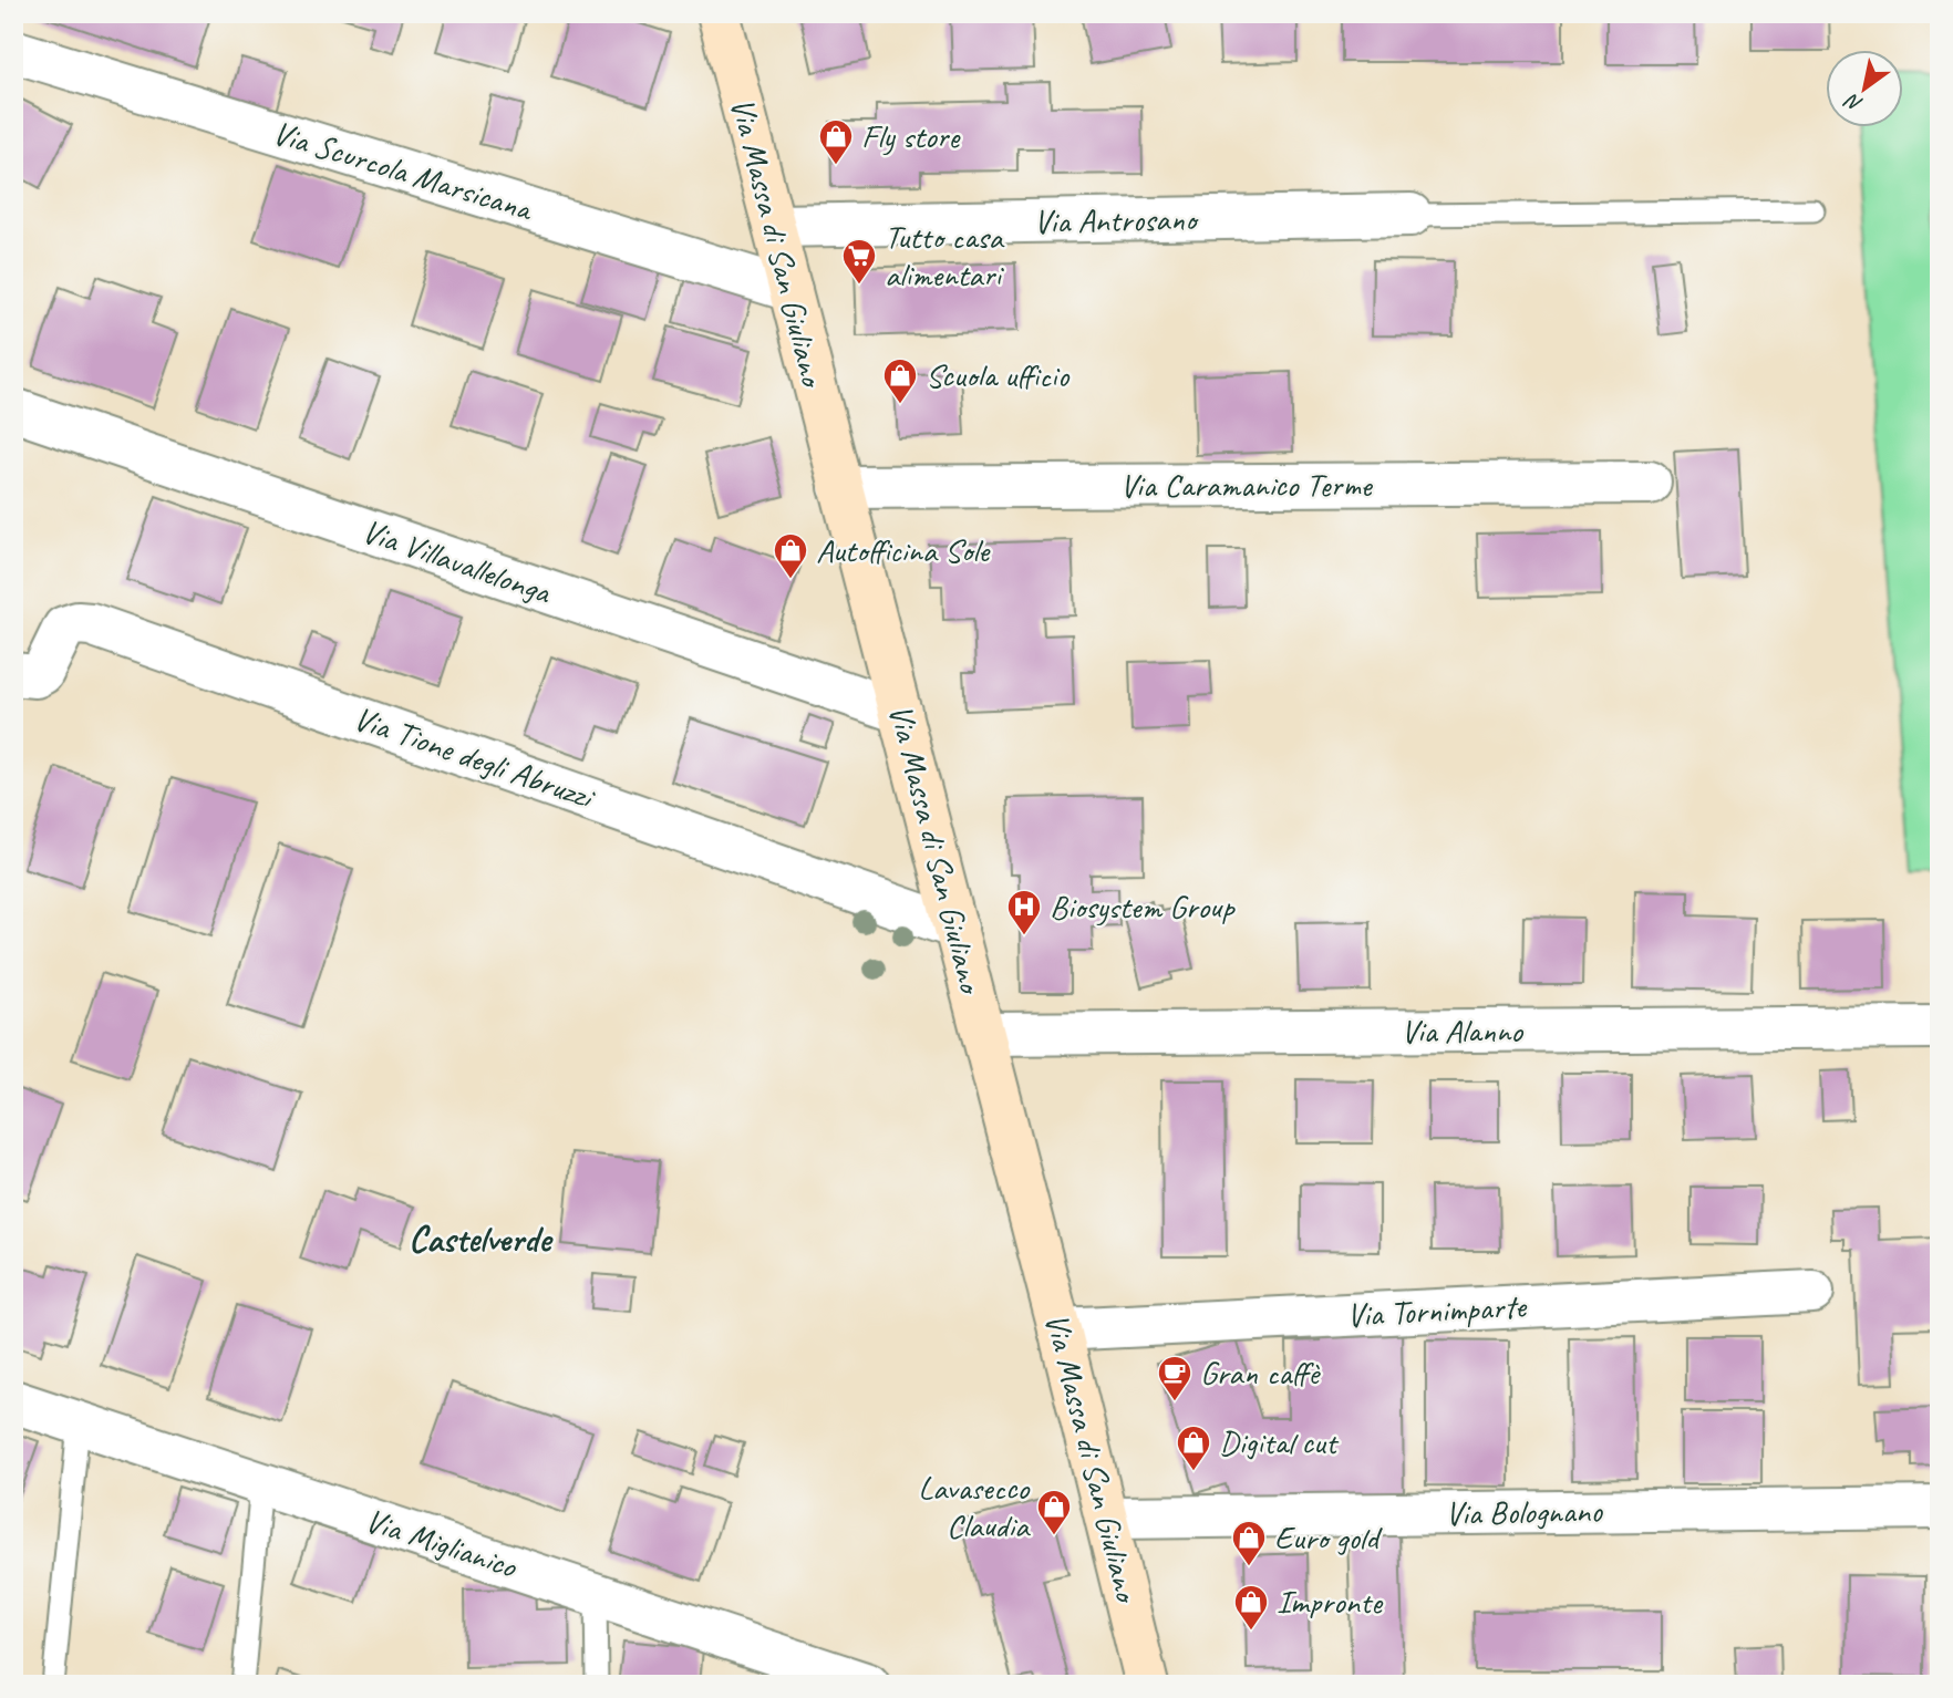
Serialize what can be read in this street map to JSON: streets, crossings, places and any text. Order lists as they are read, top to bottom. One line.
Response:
{"streets":{"street":["Via Scurcola Marsicana","Via Antrosano","Via Massa di San Giuliano","Via Caramanico Terme","Via Villavallelonga","Via Tione degli Abruzzi","Via Alanno","Via Tornimparte","Via Bolognano","Via Miglianico"]},"crossings":[["Via Scurcola Marsicana","Via Massa di San Giuliano"],["Via Antrosano","Via Massa di San Giuliano"],["Via Massa di San Giuliano","Via Caramanico Terme"],["Via Massa di San Giuliano","Via Villavallelonga"],["Via Massa di San Giuliano","Via Tione degli Abruzzi"],["Via Massa di San Giuliano","Via Alanno"],["Via Massa di San Giuliano","Via Tornimparte"],["Via Massa di San Giuliano","Via Bolognano"]],"districts":["Castelverde"],"places":{"shop":["Fly store","Scuola ufficio","Autofficina Sole","Digital cut","Lavasecco Claudia","Euro gold","Impronte"],"supermarket":["Tutto casa alimentari"],"hospital":["Biosystem Group"],"cafe":["Gran caffè"]},"north":"bottom left"}
